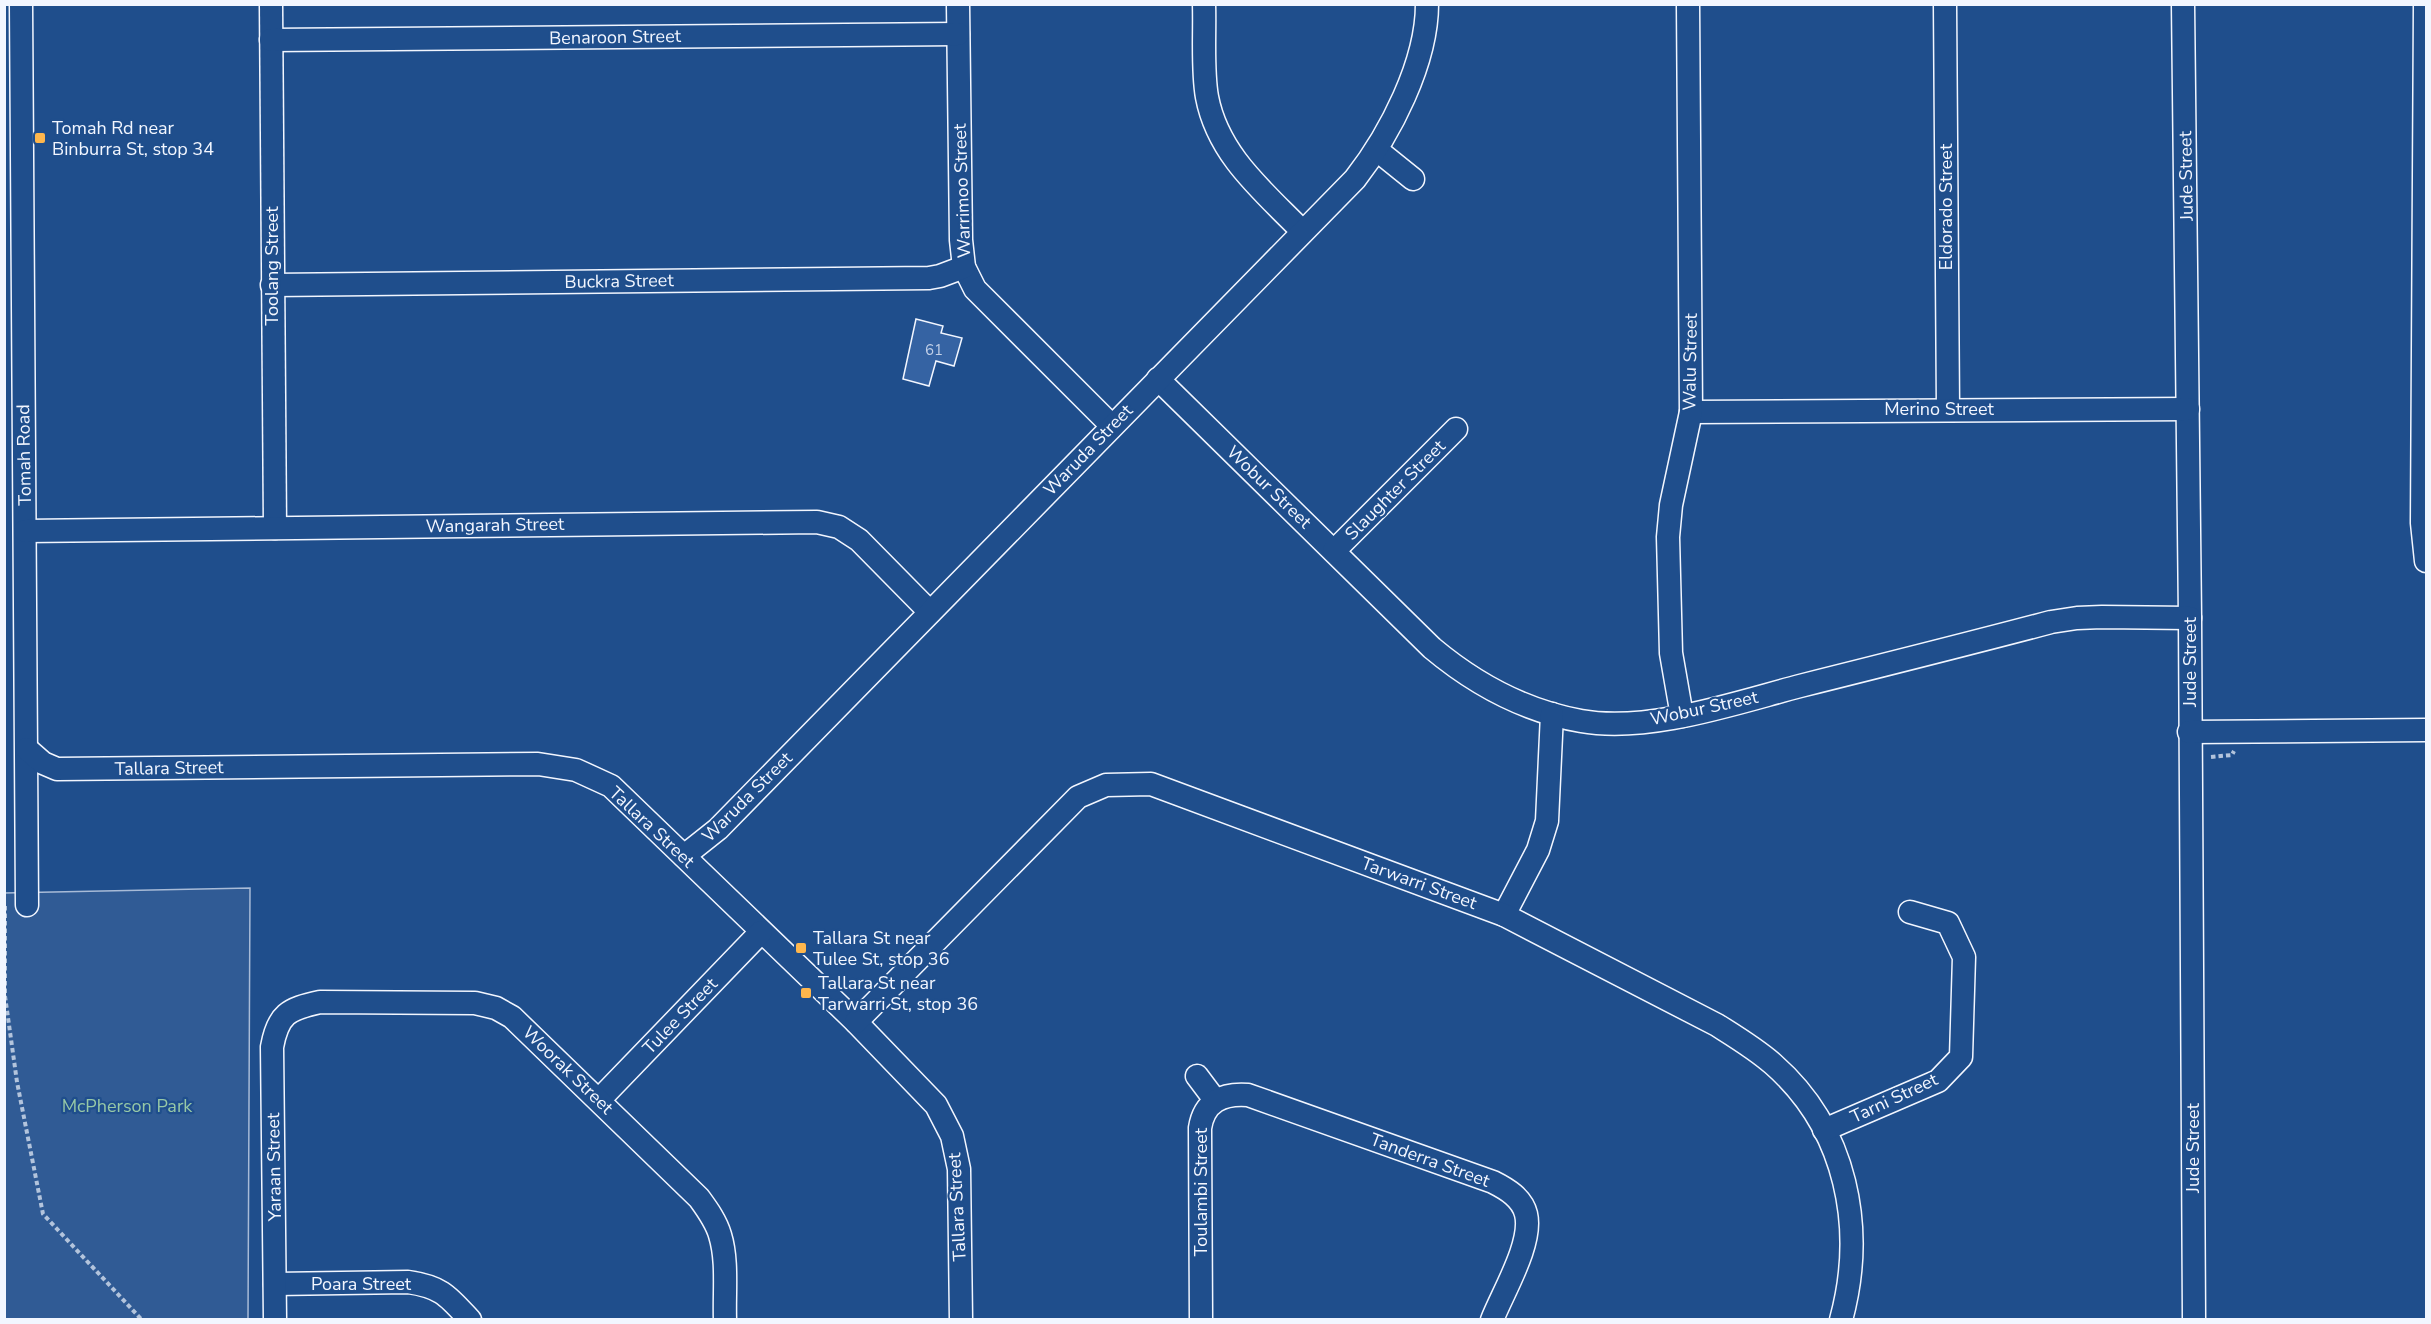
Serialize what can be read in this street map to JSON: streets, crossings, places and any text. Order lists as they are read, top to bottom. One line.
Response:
{"streets":{"street":["Benaroon Street","Jude Street","Warrimoo Street","Eldorado Street","Toolang Street","Buckra Street","Walu Street","Merino Street","Waruda Street","Tomah Road","Wobur Street","Slaughter Street","Wangarah Street","Tallara Street","Tarwarri Street","Tulee Street","Woorak Street","Tarni Street","Tanderra Street","Yaraan Street","Toulambi Street","Poara Street"]},"crossings":[["Benaroon Street","Warrimoo Street"],["Benaroon Street","Toolang Street"],["Jude Street","Merino Street"],["Jude Street","Wobur Street"],["Warrimoo Street","Buckra Street"],["Warrimoo Street","Waruda Street"],["Eldorado Street","Merino Street"],["Toolang Street","Buckra Street"],["Toolang Street","Wangarah Street"],["Walu Street","Merino Street"],["Walu Street","Wobur Street"],["Waruda Street","Wobur Street"],["Waruda Street","Wangarah Street"],["Waruda Street","Tallara Street"],["Tomah Road","Wangarah Street"],["Tomah Road","Tallara Street"],["Wobur Street","Slaughter Street"],["Tallara Street","Tarwarri Street"],["Tallara Street","Tulee Street"],["Tarwarri Street","Tarni Street"],["Tulee Street","Woorak Street"],["Woorak Street","Yaraan Street"],["Tanderra Street","Toulambi Street"],["Yaraan Street","Poara Street"]],"parks":["McPherson Park"],"places":{"transit":["Tomah Rd near Binburra St, stop 34","Tallara St near Tulee St, stop 36","Tallara St near Tarwarri St, stop 36"]},"house_numbers":["61"]}
